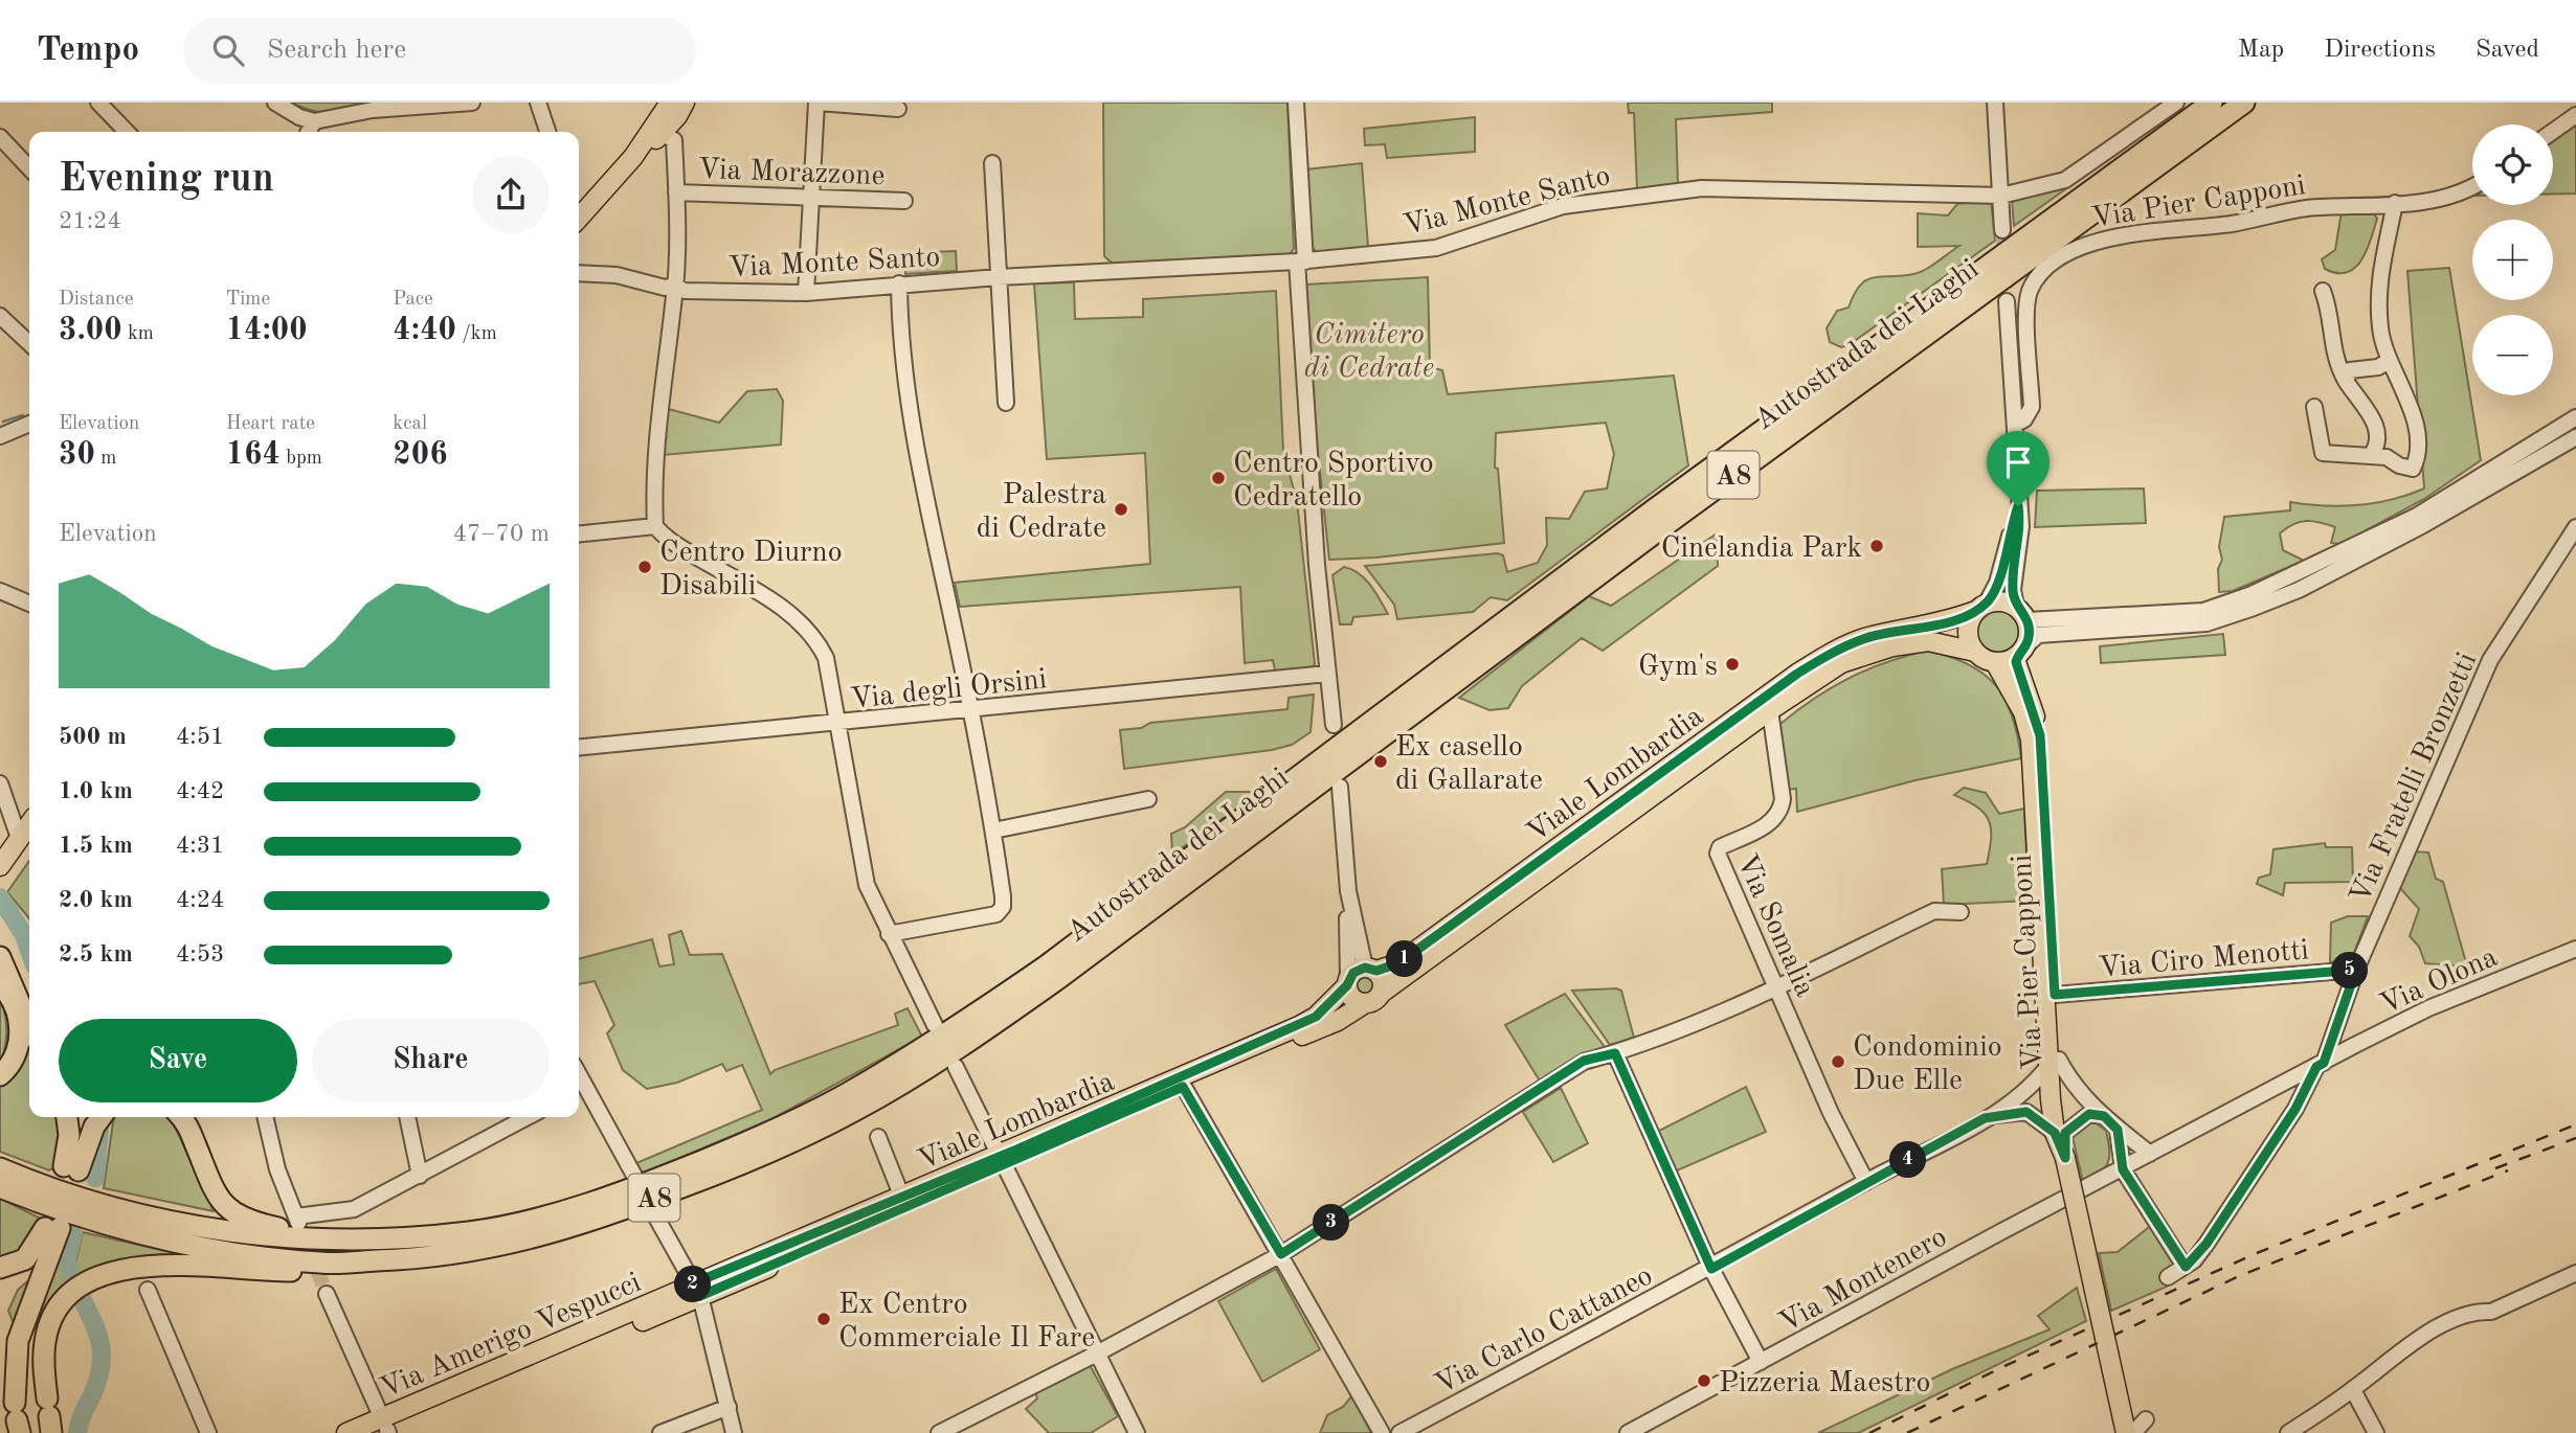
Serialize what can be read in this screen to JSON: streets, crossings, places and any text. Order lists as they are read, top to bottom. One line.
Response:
{"streets":{"highway":["Autostrada dei Laghi","A8"],"main road":["Via Pier Capponi","Viale Lombardia","Via Amerigo Vespucci"],"street":["Via Morazzone","Via Monte Santo","Via degli Orsini","Via Fratelli Bronzetti","Via Somalia","Via Ciro Menotti","Via Olona","Via Montenero","Via Carlo Cattaneo"]},"crossings":[["Via Pier Capponi","Viale Lombardia"],["Via Pier Capponi","Via Ciro Menotti"],["Viale Lombardia","Via Somalia"],["Viale Lombardia","Via Amerigo Vespucci"],["Via Fratelli Bronzetti","Via Ciro Menotti"],["Via Fratelli Bronzetti","Via Olona"],["Via Fratelli Bronzetti","Via Montenero"],["Via Somalia","Via Carlo Cattaneo"],["Via Olona","Via Montenero"]],"parks":["Cimitero di Cedrate"],"places":["Centro Sportivo Cedratello","Palestra di Cedrate","Cinelandia Park","Centro Diurno Disabili","Gym's","Ex casello di Gallarate","Condominio Due Elle","Ex Centro Commerciale Il Fare","Pizzeria Maestro"],"page":{"header":"Tempo","search":"Search here","nav":["Map","Directions","Saved"],"map_buttons":["+","−"],"heading":["Evening run","21:24"],"stats":[["Distance","3.00 km"],["Time","14:00"],["Pace","4:40 /km"],["Elevation","30 m"],["Heart rate","164 bpm"],["kcal","206"]],"chart":["Elevation","47–70 m"],"list":[{"name":"500 m","note":"4:51"},{"name":"1.0 km","note":"4:42"},{"name":"1.5 km","note":"4:31"},{"name":"2.0 km","note":"4:24"},{"name":"2.5 km","note":"4:53"}],"pins":["1","5","4","3","2"],"buttons":["Save","Share"]}}
